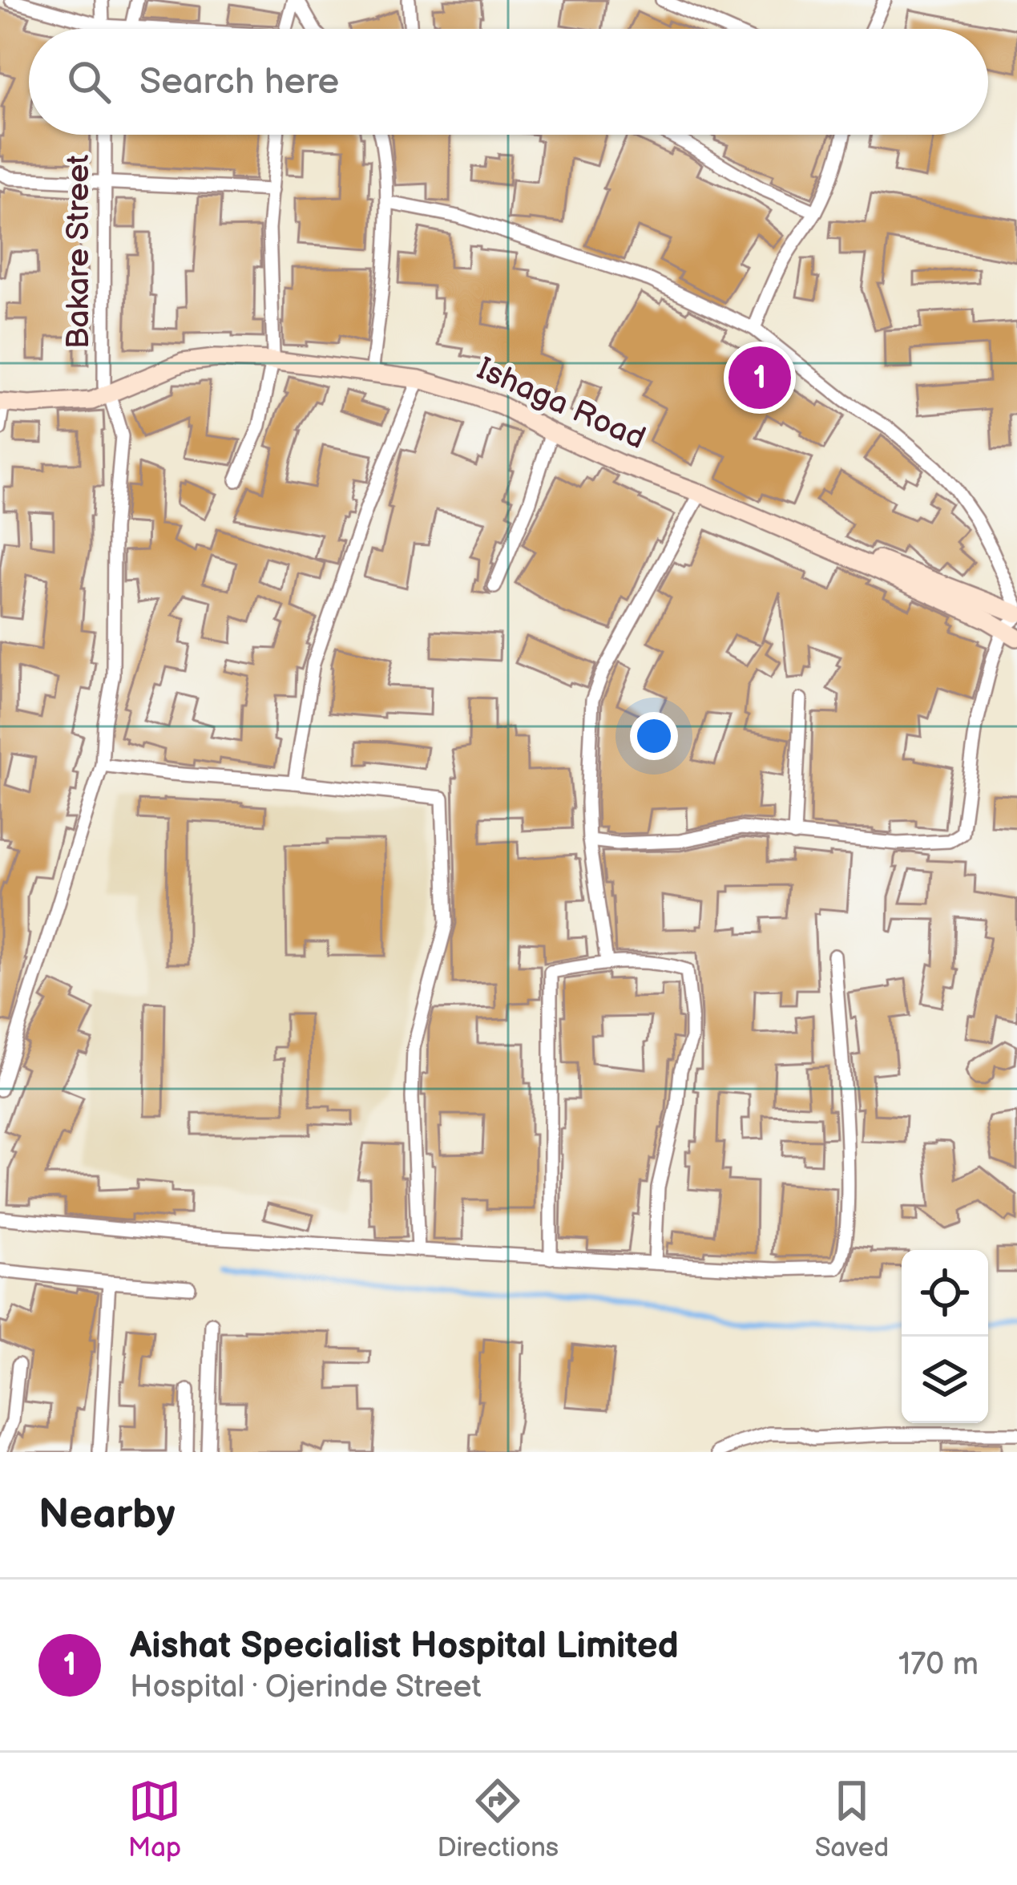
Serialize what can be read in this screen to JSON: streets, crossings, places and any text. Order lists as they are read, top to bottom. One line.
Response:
{"streets":{"main road":["Ishaga Road"],"street":["Bakare Street"]},"crossings":[["Bakare Street","Ishaga Road"]],"page":{"search":"Search here","pins":"1","heading":"Nearby","list":[{"mark":"1","name":"Aishat Specialist Hospital Limited","note":"Hospital · Ojerinde Street","value":"170 m"}],"nav":["Map","Directions","Saved"]}}
